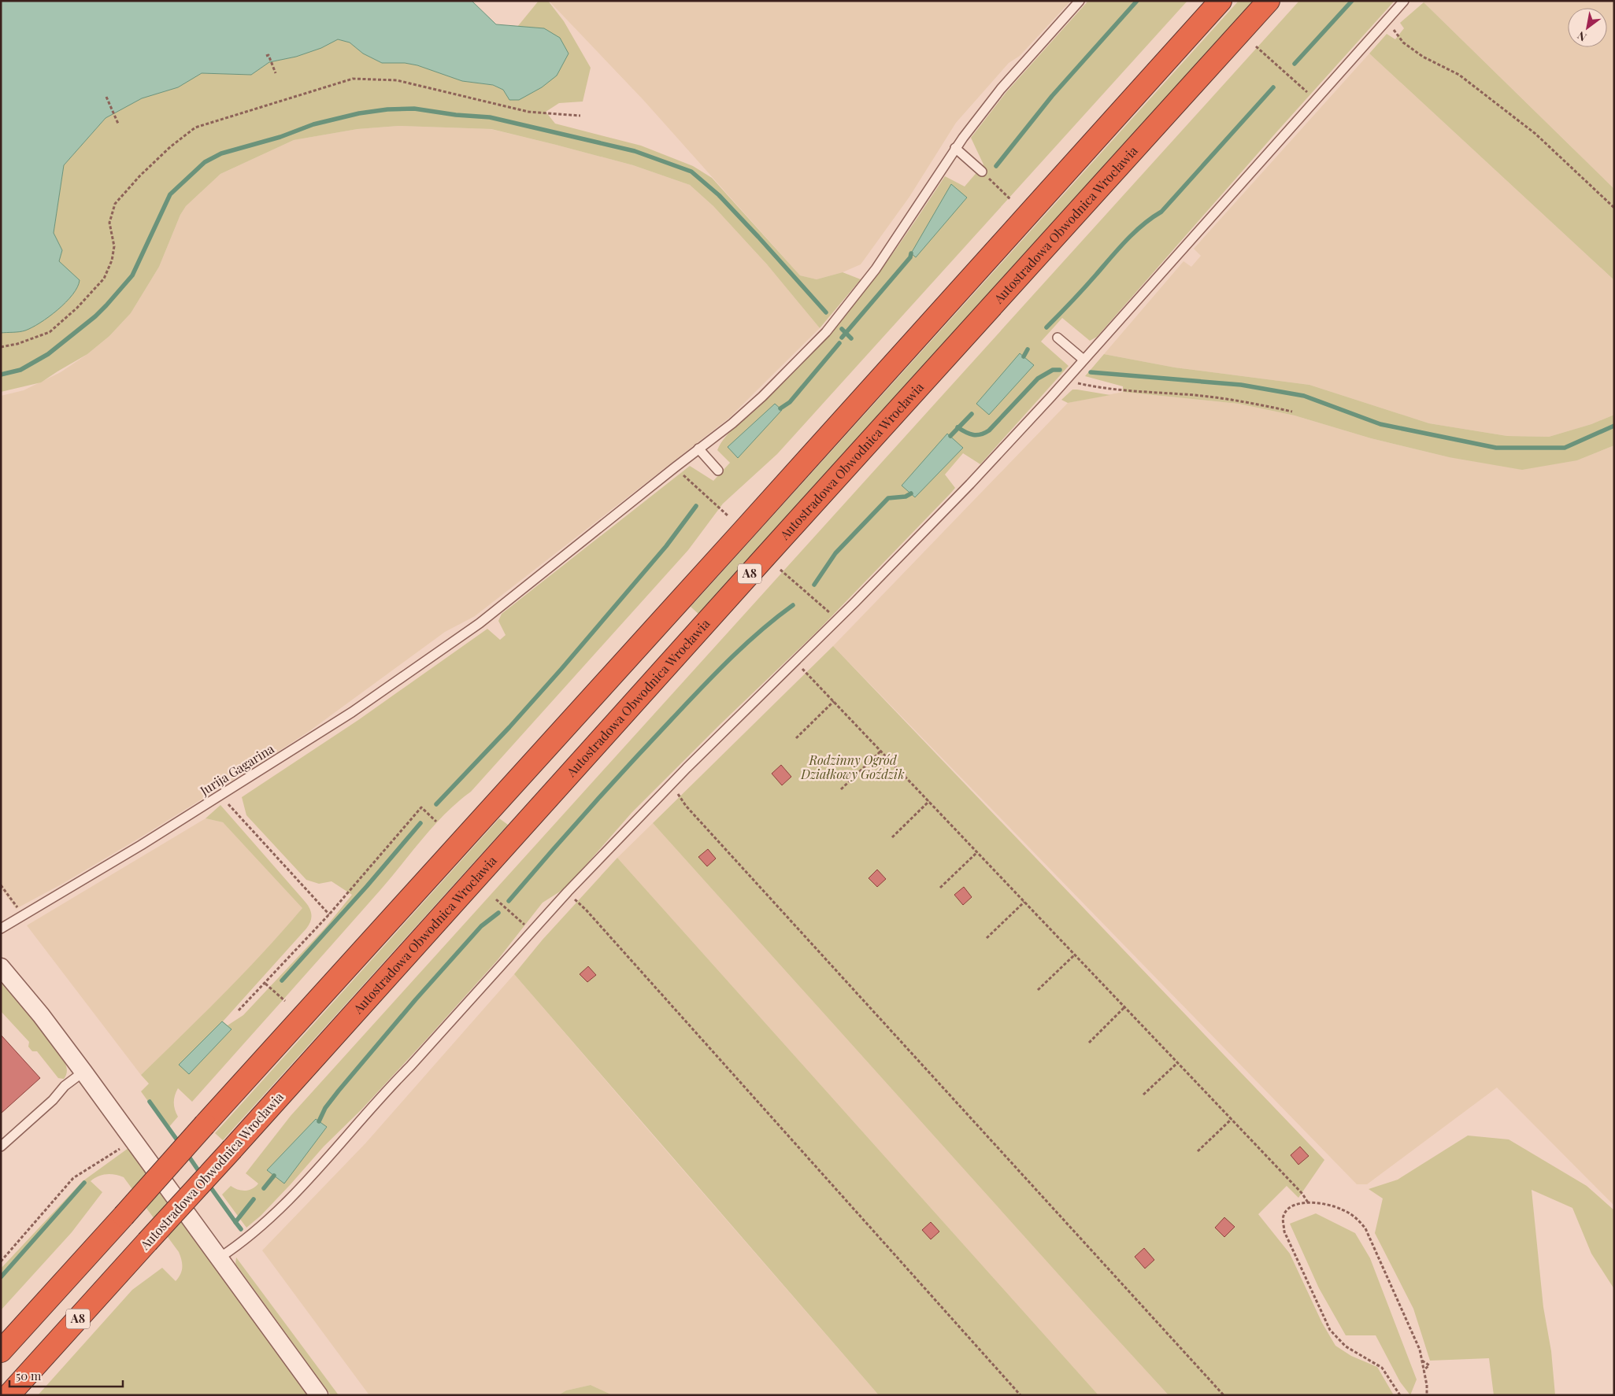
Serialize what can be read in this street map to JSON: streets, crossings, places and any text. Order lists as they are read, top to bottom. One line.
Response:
{"streets":{"highway":["Autostradowa Obwodnica Wrocławia","A8"],"lane":["Jurija Gagarina"]},"parks":["Rodzinny Ogród Działkowy Goździk"],"scale_bar":"50 m","north":"bottom left"}
